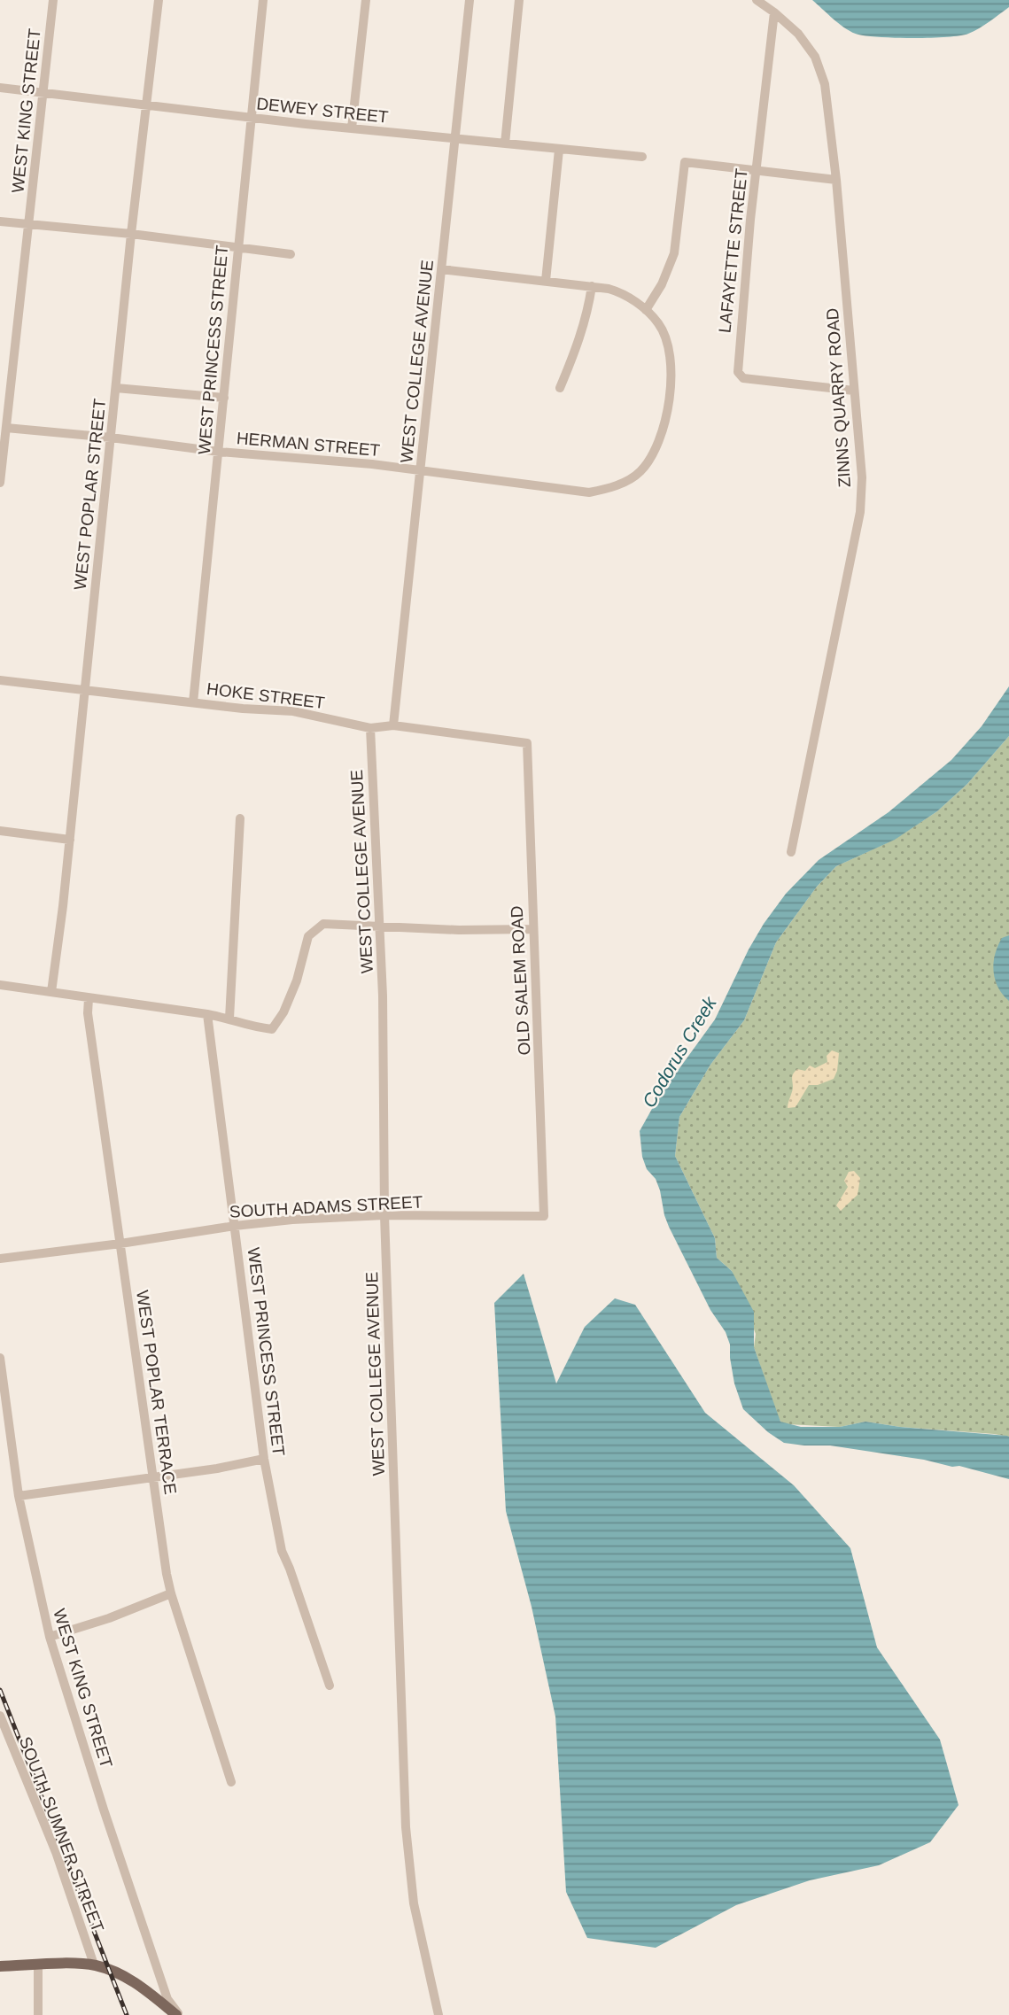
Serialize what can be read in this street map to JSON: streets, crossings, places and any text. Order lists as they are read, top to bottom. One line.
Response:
{"streets":{"street":["DEWEY STREET","WEST KING STREET","LAFAYETTE STREET","WEST PRINCESS STREET","WEST COLLEGE AVENUE","ZINNS QUARRY ROAD","HERMAN STREET","WEST POPLAR STREET","HOKE STREET","OLD SALEM ROAD","SOUTH ADAMS STREET","WEST POPLAR TERRACE","SOUTH SUMNER STREET"]},"crossings":[["DEWEY STREET","WEST KING STREET"],["DEWEY STREET","WEST PRINCESS STREET"],["DEWEY STREET","WEST COLLEGE AVENUE"],["DEWEY STREET","WEST POPLAR STREET"],["WEST KING STREET","HERMAN STREET"],["LAFAYETTE STREET","ZINNS QUARRY ROAD"],["WEST PRINCESS STREET","HERMAN STREET"],["WEST PRINCESS STREET","HOKE STREET"],["WEST PRINCESS STREET","SOUTH ADAMS STREET"],["WEST COLLEGE AVENUE","HERMAN STREET"],["WEST COLLEGE AVENUE","HOKE STREET"],["WEST COLLEGE AVENUE","SOUTH ADAMS STREET"],["HERMAN STREET","WEST POPLAR STREET"],["WEST POPLAR STREET","HOKE STREET"],["HOKE STREET","OLD SALEM ROAD"],["OLD SALEM ROAD","SOUTH ADAMS STREET"],["SOUTH ADAMS STREET","WEST POPLAR TERRACE"]],"water":["Codorus Creek"]}
